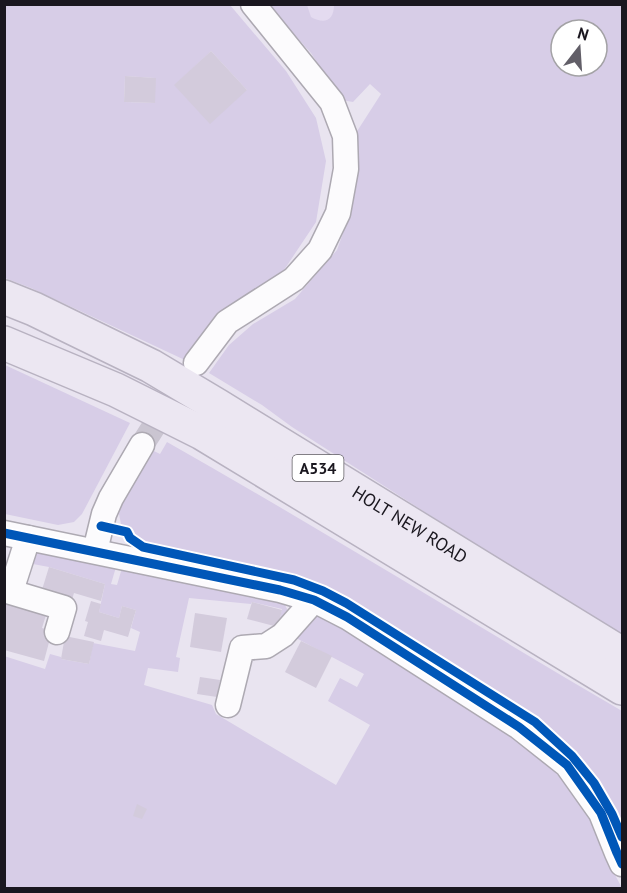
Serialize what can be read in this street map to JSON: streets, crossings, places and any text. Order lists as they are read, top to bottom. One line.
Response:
{"streets":{"highway":["A534","HOLT NEW ROAD"]},"north":"top"}
